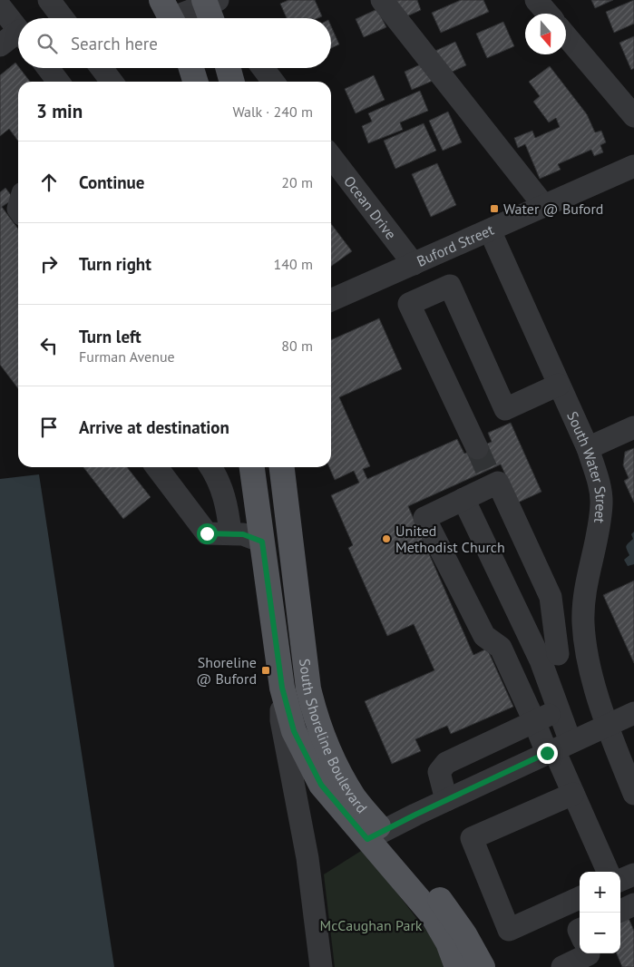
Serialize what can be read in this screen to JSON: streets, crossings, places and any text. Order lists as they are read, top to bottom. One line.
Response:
{"streets":{"main road":["South Shoreline Boulevard"],"street":["Ocean Drive","Buford Street","South Water Street"]},"crossings":[["Ocean Drive","Buford Street"],["Buford Street","South Water Street"]],"parks":["McCaughan Park"],"places":{"transit":["Water @ Buford","Shoreline @ Buford"],"other":["United Methodist Church"]},"north":"bottom","page":{"search":"Search here","heading":["3 min","Walk · 240 m"],"list":[["Continue","20 m"],["Turn right","140 m"],["Turn left","Furman Avenue","80 m"],"Arrive at destination"],"map_buttons":["+","−"]}}
